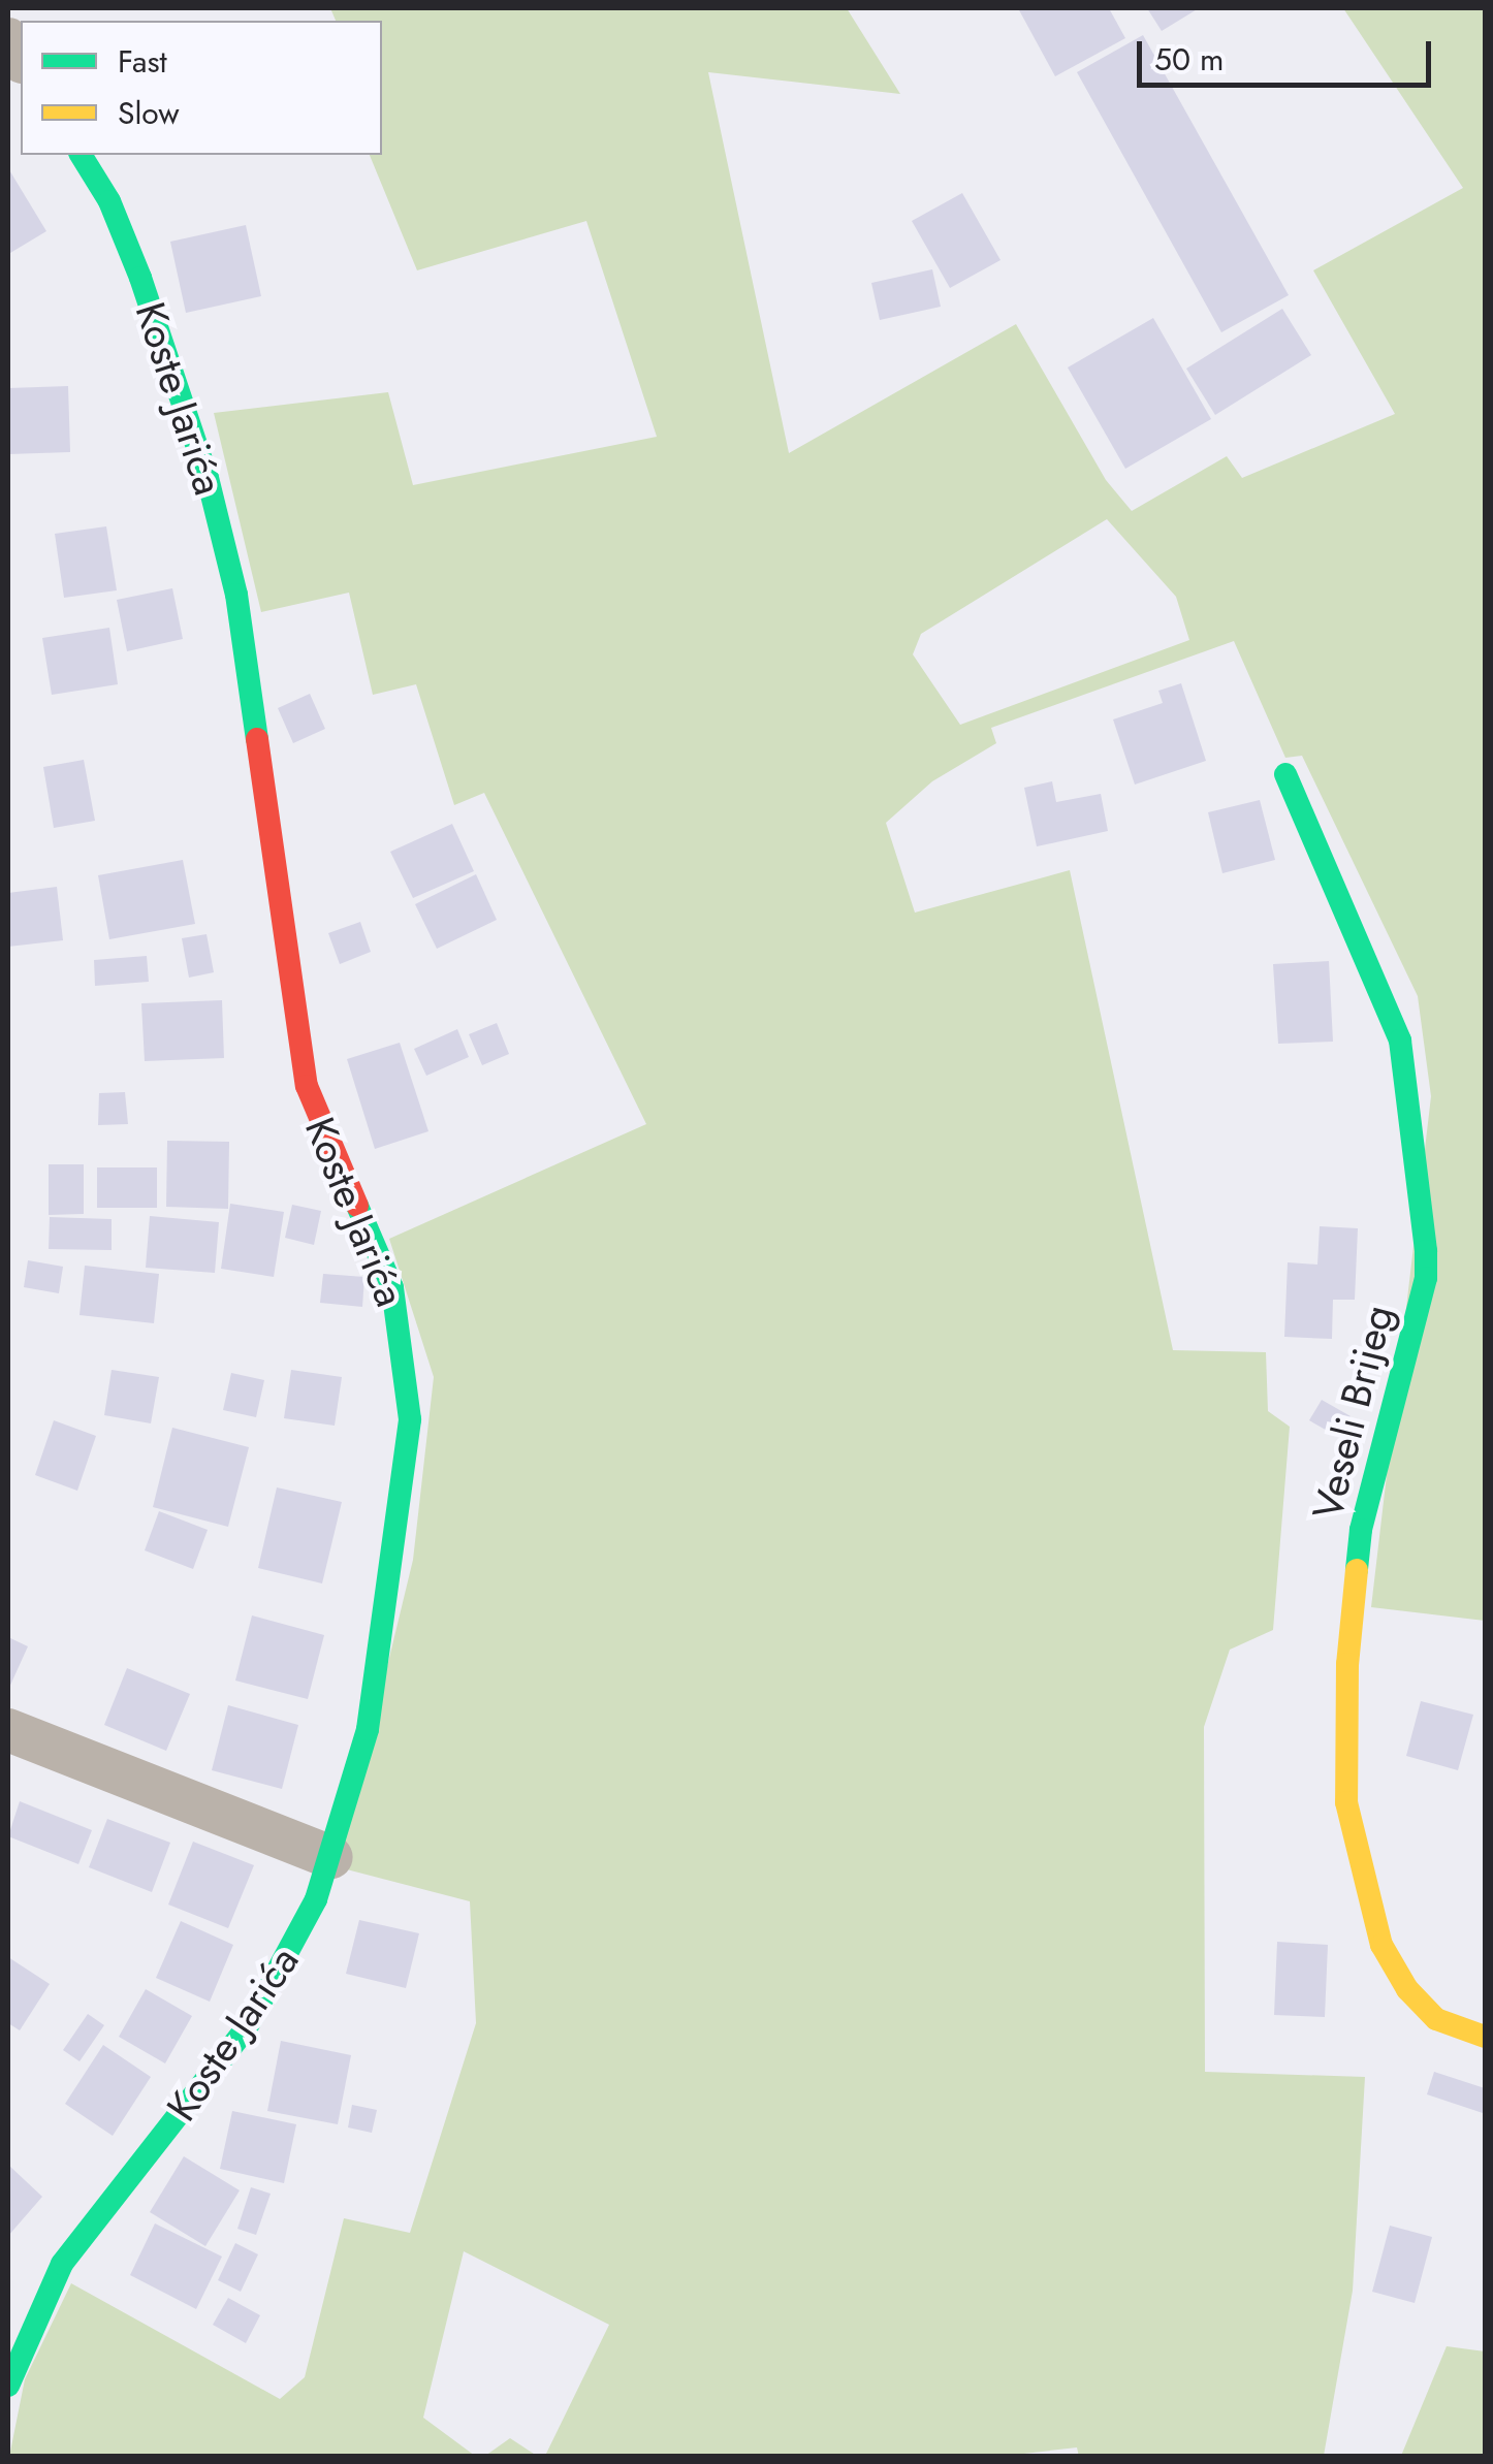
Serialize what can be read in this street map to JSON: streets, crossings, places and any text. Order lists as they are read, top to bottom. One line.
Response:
{"streets":{"street":["Koste Jarića","Veseli Brijeg"]},"legend":["Fast","Slow"],"scale_bar":"50 m"}
